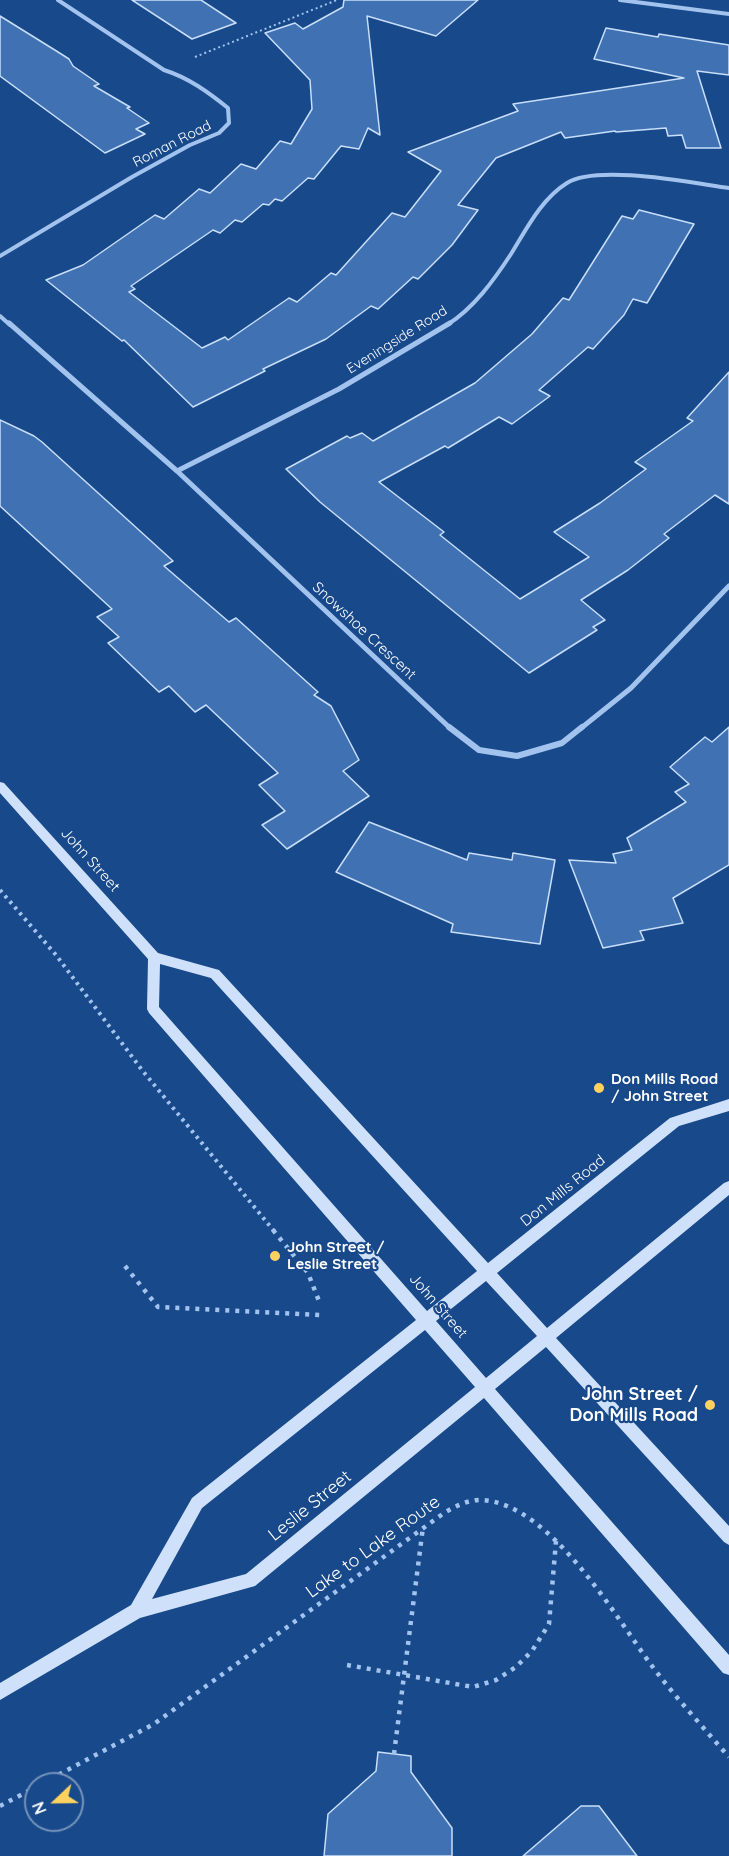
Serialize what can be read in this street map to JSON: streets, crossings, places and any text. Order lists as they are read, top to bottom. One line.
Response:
{"streets":{"main road":["John Street","Don Mills Road","Leslie Street"],"street":["Roman Road","Eveningside Road","Snowshoe Crescent"],"path":["Lake to Lake Route"]},"crossings":[["Eveningside Road","Snowshoe Crescent"],["John Street","Don Mills Road"],["John Street","Leslie Street"]],"places":["Don Mills Road / John Street","John Street / Leslie Street","John Street / Don Mills Road"],"north":"left"}
